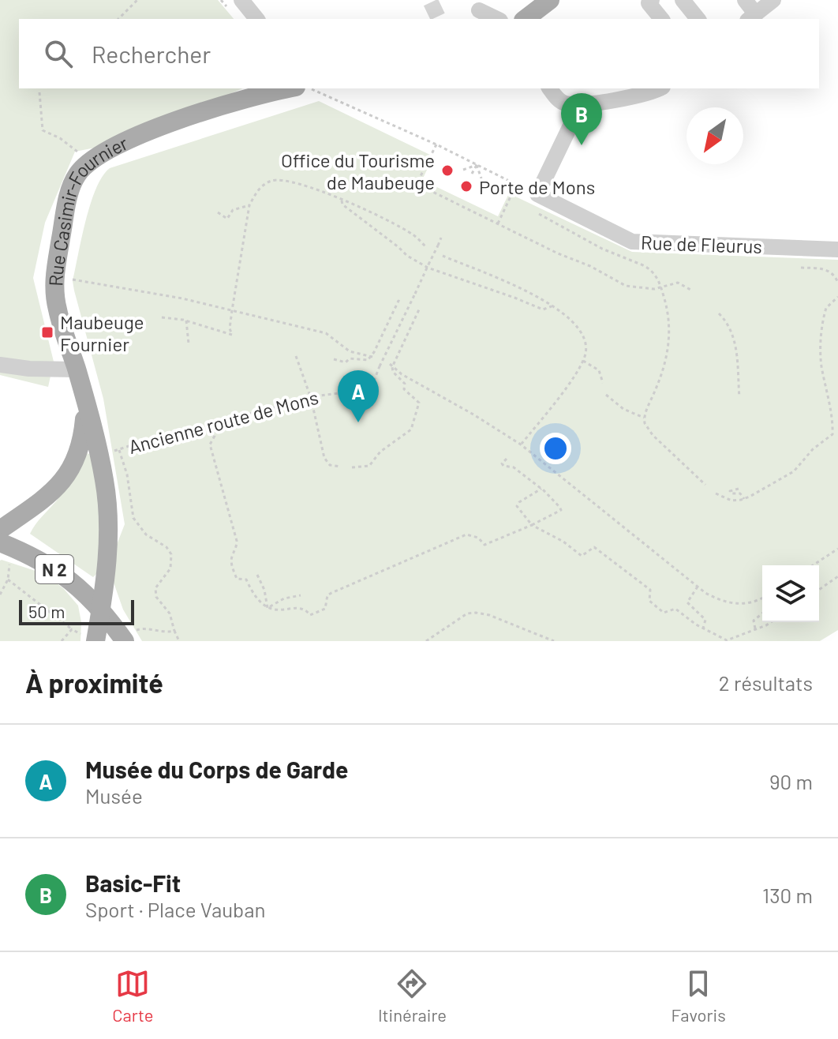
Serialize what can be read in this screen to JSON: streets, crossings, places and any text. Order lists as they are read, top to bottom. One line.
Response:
{"streets":{"main road":["Rue Casimir-Fournier","N 2"],"street":["Rue de Fleurus"],"path":["Ancienne route de Mons"]},"crossings":[["Rue Casimir-Fournier","Ancienne route de Mons"],["Rue Casimir-Fournier","N 2"]],"places":{"other":["Office du Tourisme de Maubeuge","Porte de Mons"],"transit":["Maubeuge Fournier"]},"scale_bar":"50 m","north":"bottom left","page":{"search":"Rechercher","pins":["B","A"],"scale":"50 m","heading":["À proximité","2 résultats"],"list":[{"mark":"A","name":"Musée du Corps de Garde","note":"Musée","value":"90 m"},{"mark":"B","name":"Basic-Fit","note":"Sport · Place Vauban","value":"130 m"}],"nav":["Carte","Itinéraire","Favoris"]}}
